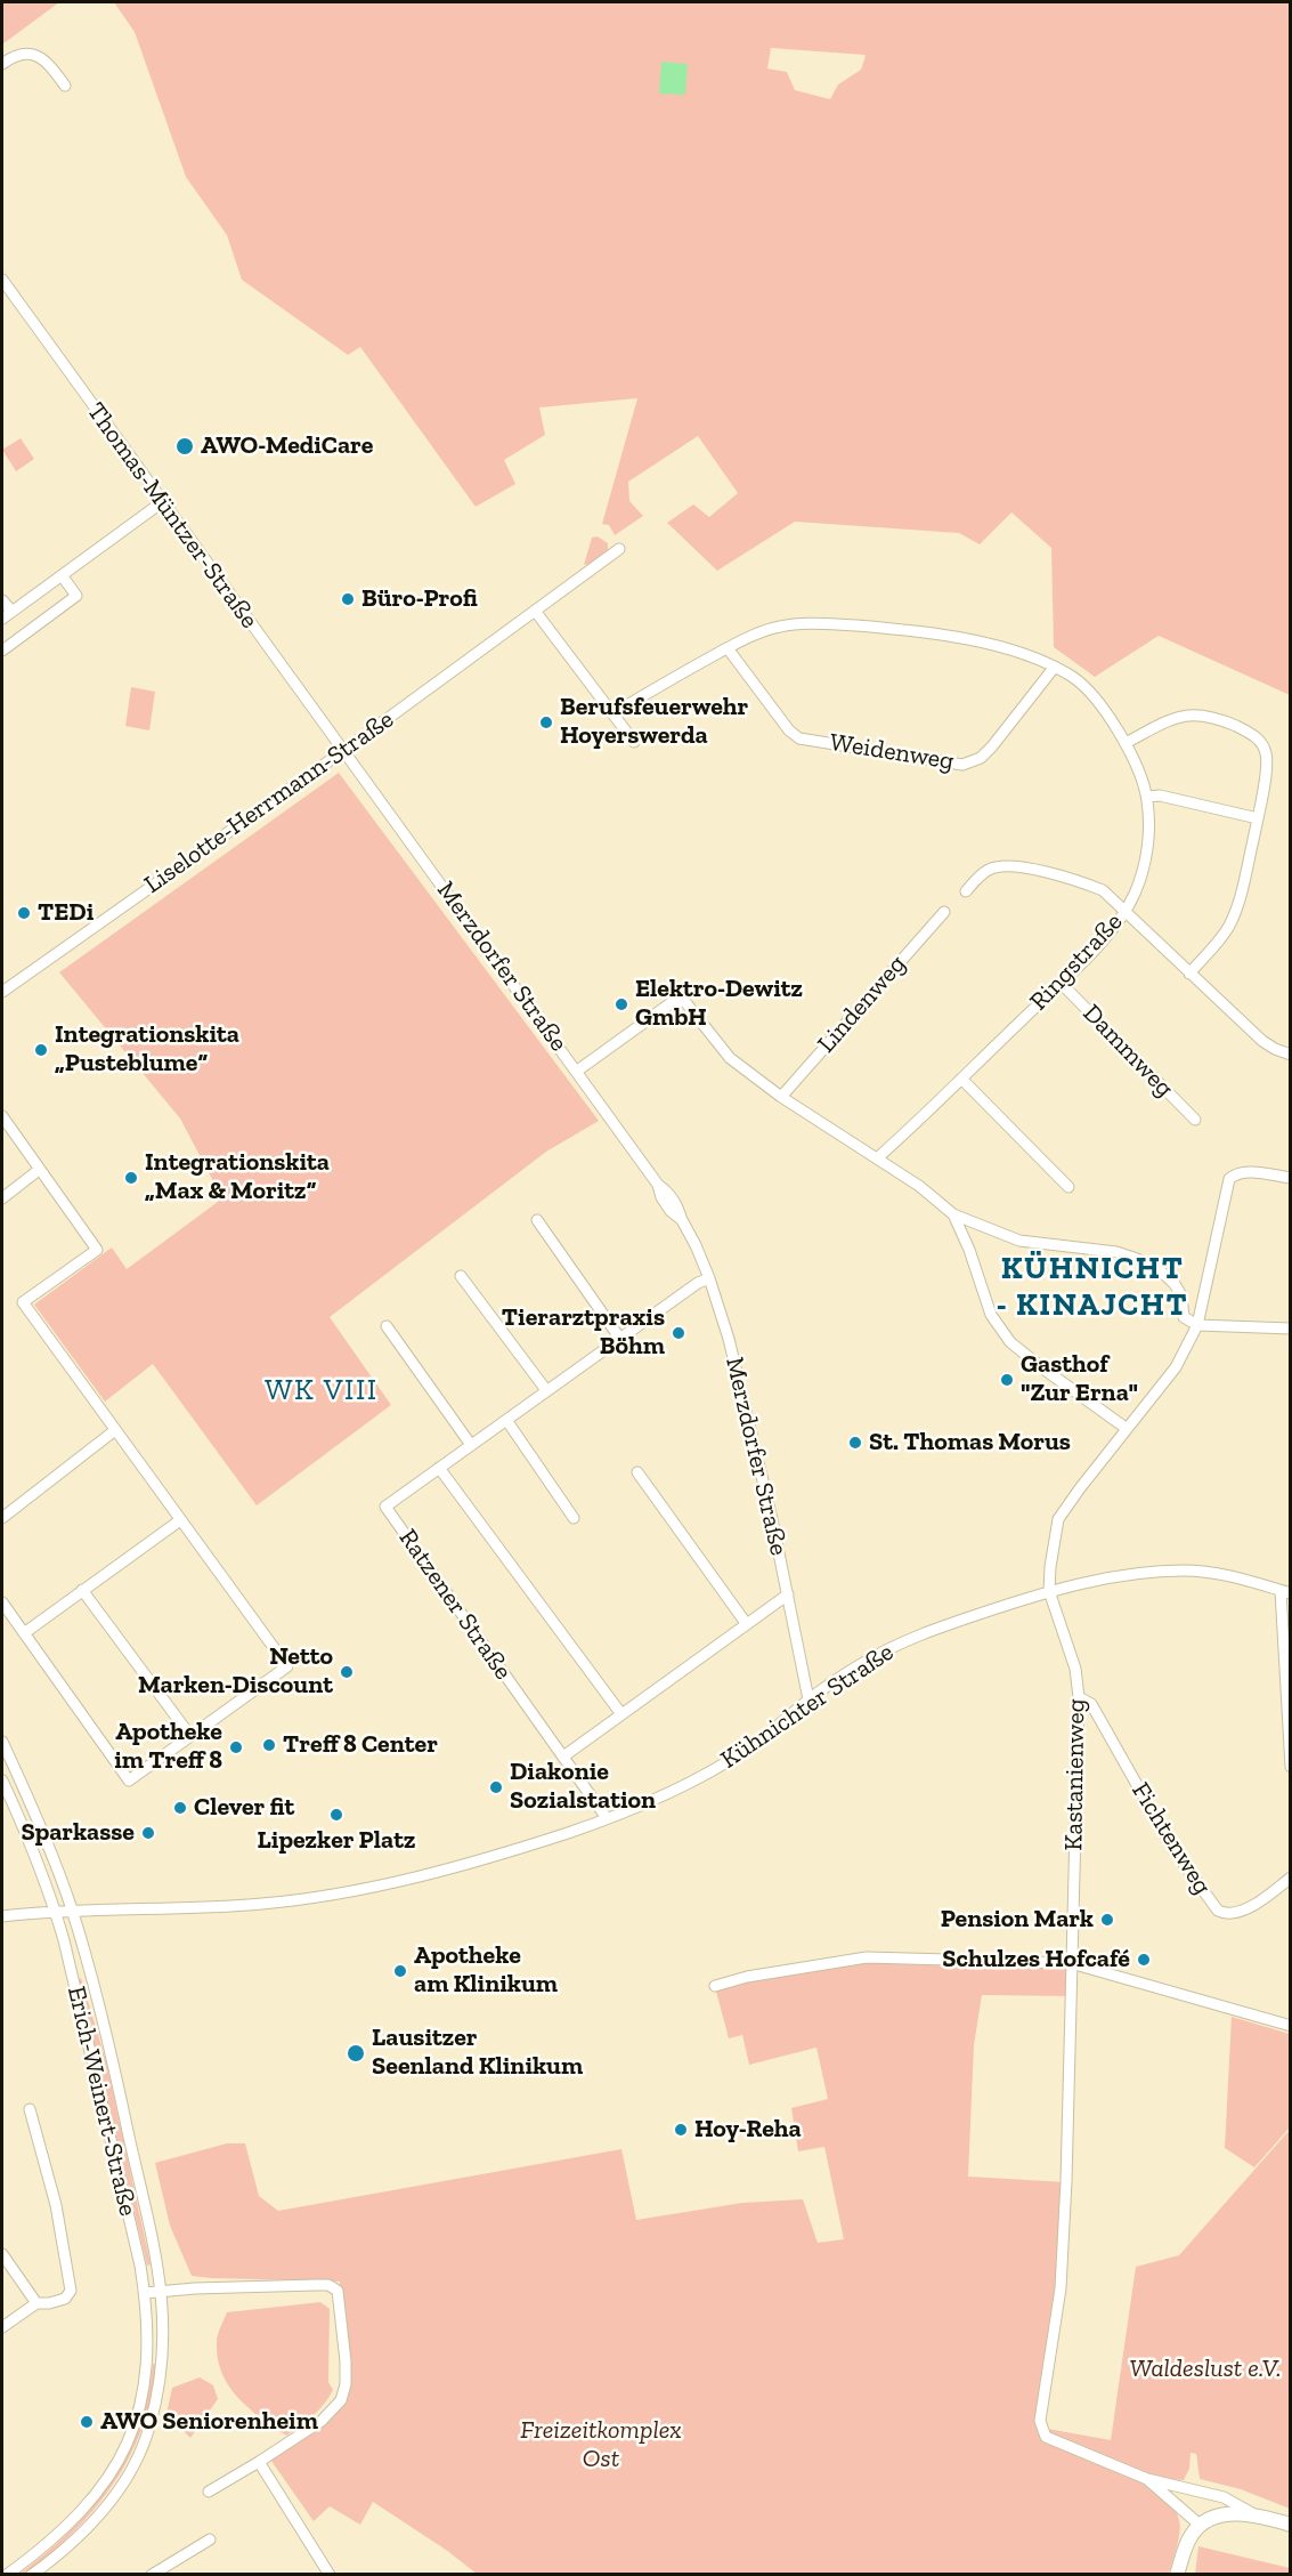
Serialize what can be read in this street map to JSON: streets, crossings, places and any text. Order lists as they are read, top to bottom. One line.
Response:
{"streets":{"street":["Thomas-Müntzer-Straße","Weidenweg","Liselotte-Herrmann-Straße","Ringstraße","Merzdorfer Straße","Lindenweg","Dammweg","Ratzener Straße","Kühnichter Straße","Kastanienweg","Fichtenweg","Erich-Weinert-Straße"]},"crossings":[["Thomas-Müntzer-Straße","Liselotte-Herrmann-Straße"],["Thomas-Müntzer-Straße","Merzdorfer Straße"],["Weidenweg","Ringstraße"],["Liselotte-Herrmann-Straße","Merzdorfer Straße"],["Ringstraße","Dammweg"],["Merzdorfer Straße","Ratzener Straße"],["Merzdorfer Straße","Kühnichter Straße"],["Ratzener Straße","Kühnichter Straße"],["Kühnichter Straße","Kastanienweg"],["Kühnichter Straße","Erich-Weinert-Straße"],["Kastanienweg","Fichtenweg"]],"districts":["KÜHNICHT - KINAJCHT","WK VIII"],"parks":["Waldeslust e.V.","Freizeitkomplex Ost"],"places":["AWO-MediCare","Büro-Profi","Berufsfeuerwehr Hoyerswerda","TEDi","Elektro-Dewitz GmbH","Integrationskita „Pusteblume“","Integrationskita „Max & Moritz“","Tierarztpraxis Böhm","Gasthof \"Zur Erna\"","St. Thomas Morus","Netto Marken-Discount","Treff 8 Center","Apotheke im Treff 8","Diakonie Sozialstation","Clever fit","Lipezker Platz","Sparkasse","Pension Mark","Schulzes Hofcafé","Apotheke am Klinikum","Lausitzer Seenland Klinikum","Hoy-Reha","AWO Seniorenheim"]}
